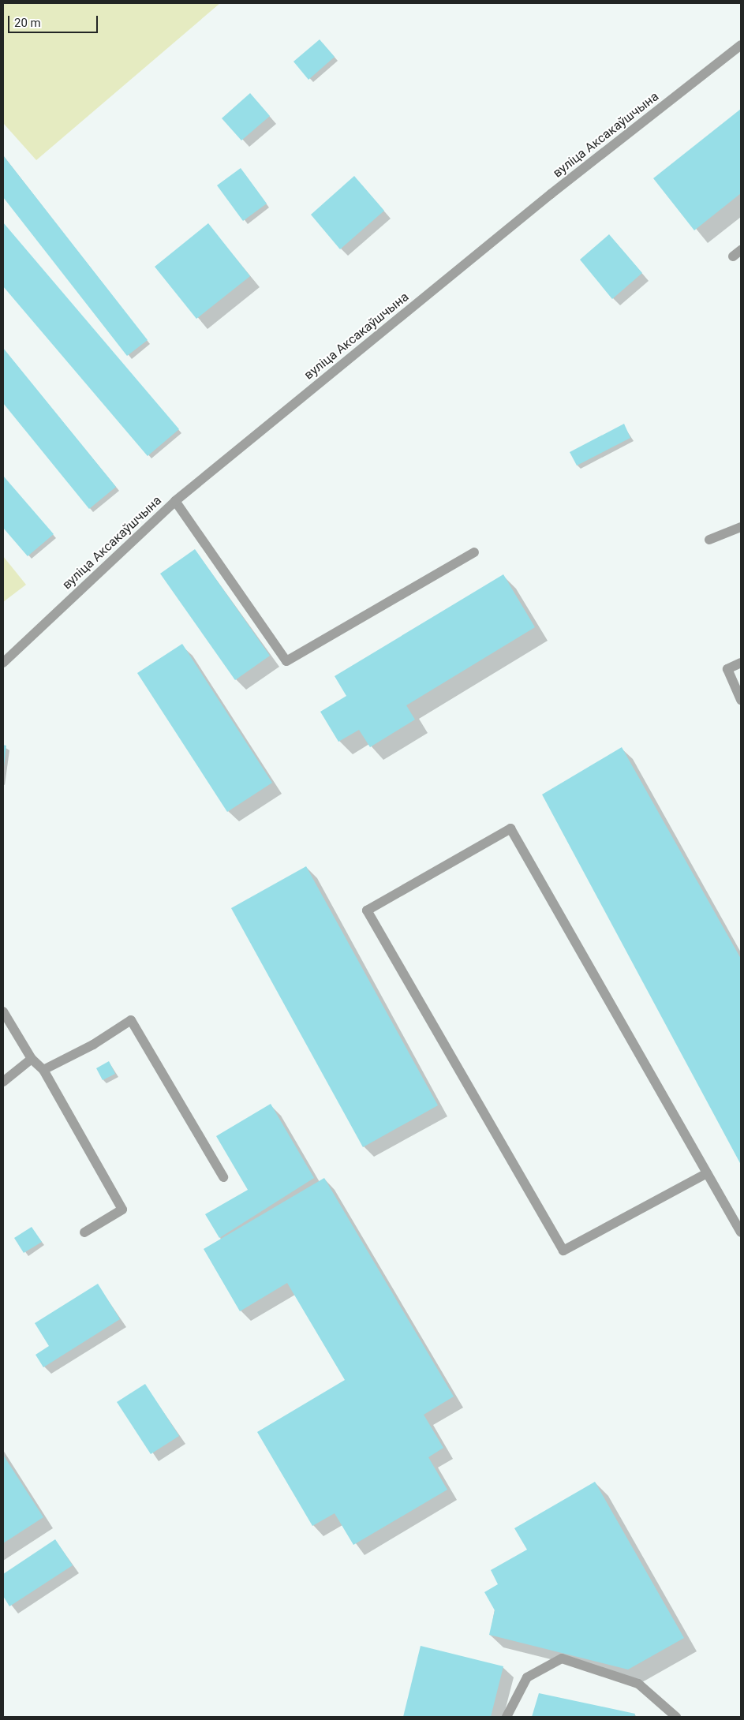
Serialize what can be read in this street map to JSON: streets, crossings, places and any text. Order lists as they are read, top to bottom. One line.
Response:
{"streets":{"street":["вуліца Аксакаўшчына"]},"scale_bar":"20 m"}
